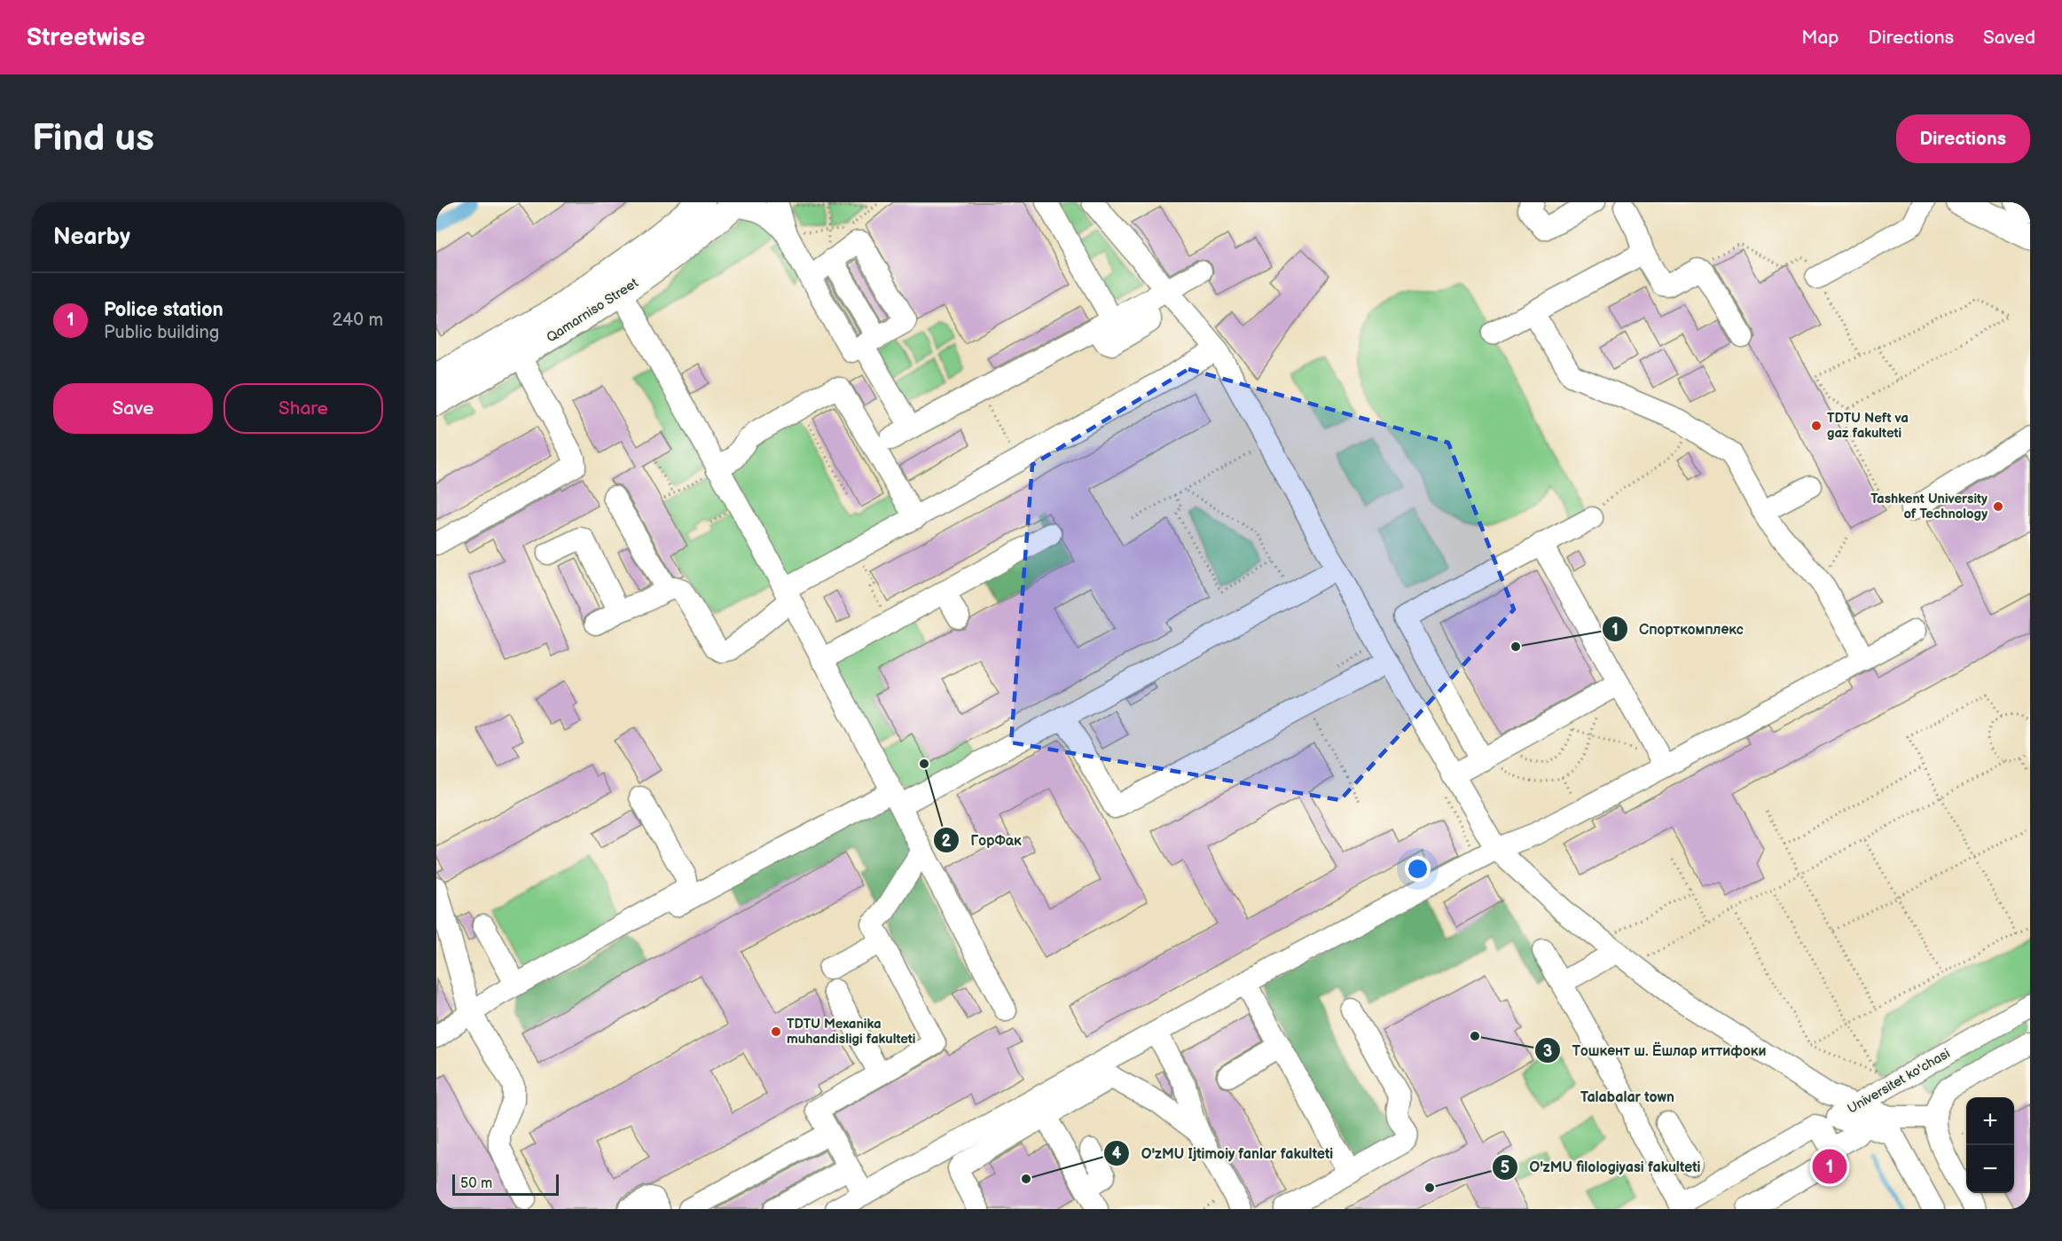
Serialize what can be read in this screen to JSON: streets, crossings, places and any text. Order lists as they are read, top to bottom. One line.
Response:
{"streets":{"main road":["Qamarniso Street"],"street":["Universitet ko'chasi"]},"districts":["Talabalar town"],"places":["TDTU Neft va gaz fakulteti","Tashkent University of Technology","Спорткомплекс","ГорФак","TDTU Mexanika muhandisligi fakulteti","Тошкент ш. Ёшлар иттифоки","O'zMU Ijtimoiy fanlar fakulteti","O'zMU filologiyasi fakulteti"],"scale_bar":"50 m","page":{"header":"Streetwise","nav":["Map","Directions","Saved"],"buttons":["Directions",["Save","Share"]],"title":"Find us","heading":"Nearby","list":[{"mark":"1","name":"Police station","note":"Public building","value":"240 m"}],"map_buttons":["+","−"],"pins":"1","scale":"50 m"}}
